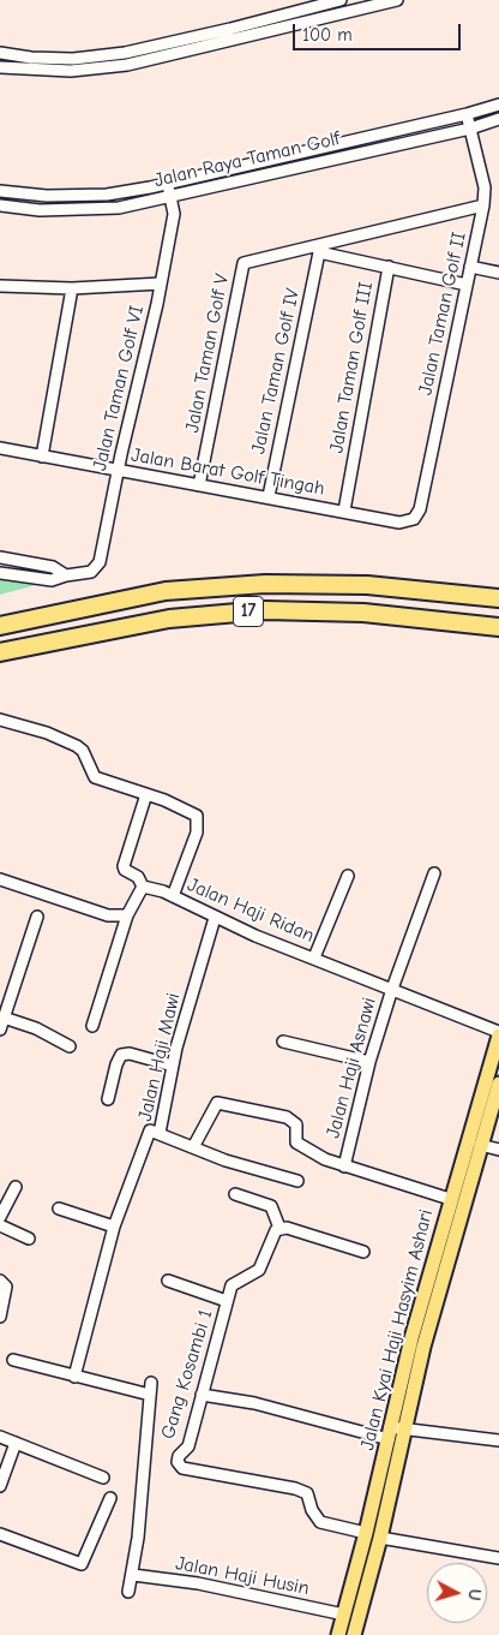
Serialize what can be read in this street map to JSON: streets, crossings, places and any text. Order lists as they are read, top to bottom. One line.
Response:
{"streets":{"highway":["17"],"main road":["Jalan Kyai Haji Hasyim Ashari"],"street":["Jalan Raya Taman Golf","Jalan Taman Golf II","Jalan Taman Golf V","Jalan Taman Golf III","Jalan Taman Golf IV","Jalan Taman Golf VI","Jalan Barat Golf Tingah","Jalan Haji Ridan","Jalan Haji Mawi","Jalan Haji Asnawi","Gang Kosambi 1","Jalan Haji Husin"]},"crossings":[["Jalan Raya Taman Golf","Jalan Taman Golf II"],["Jalan Raya Taman Golf","Jalan Taman Golf VI"],["Jalan Taman Golf II","Jalan Barat Golf Tingah"],["Jalan Taman Golf V","Jalan Taman Golf IV"],["Jalan Taman Golf V","Jalan Barat Golf Tingah"],["Jalan Taman Golf III","Jalan Barat Golf Tingah"],["Jalan Taman Golf IV","Jalan Barat Golf Tingah"],["Jalan Taman Golf VI","Jalan Barat Golf Tingah"],["Jalan Haji Ridan","Jalan Haji Mawi"],["Jalan Haji Ridan","Jalan Haji Asnawi"],["Jalan Haji Ridan","Jalan Kyai Haji Hasyim Ashari"],["Jalan Haji Asnawi","Jalan Kyai Haji Hasyim Ashari"],["Jalan Kyai Haji Hasyim Ashari","Gang Kosambi 1"],["Jalan Kyai Haji Hasyim Ashari","Jalan Haji Husin"]],"scale_bar":"100 m","north":"right"}
